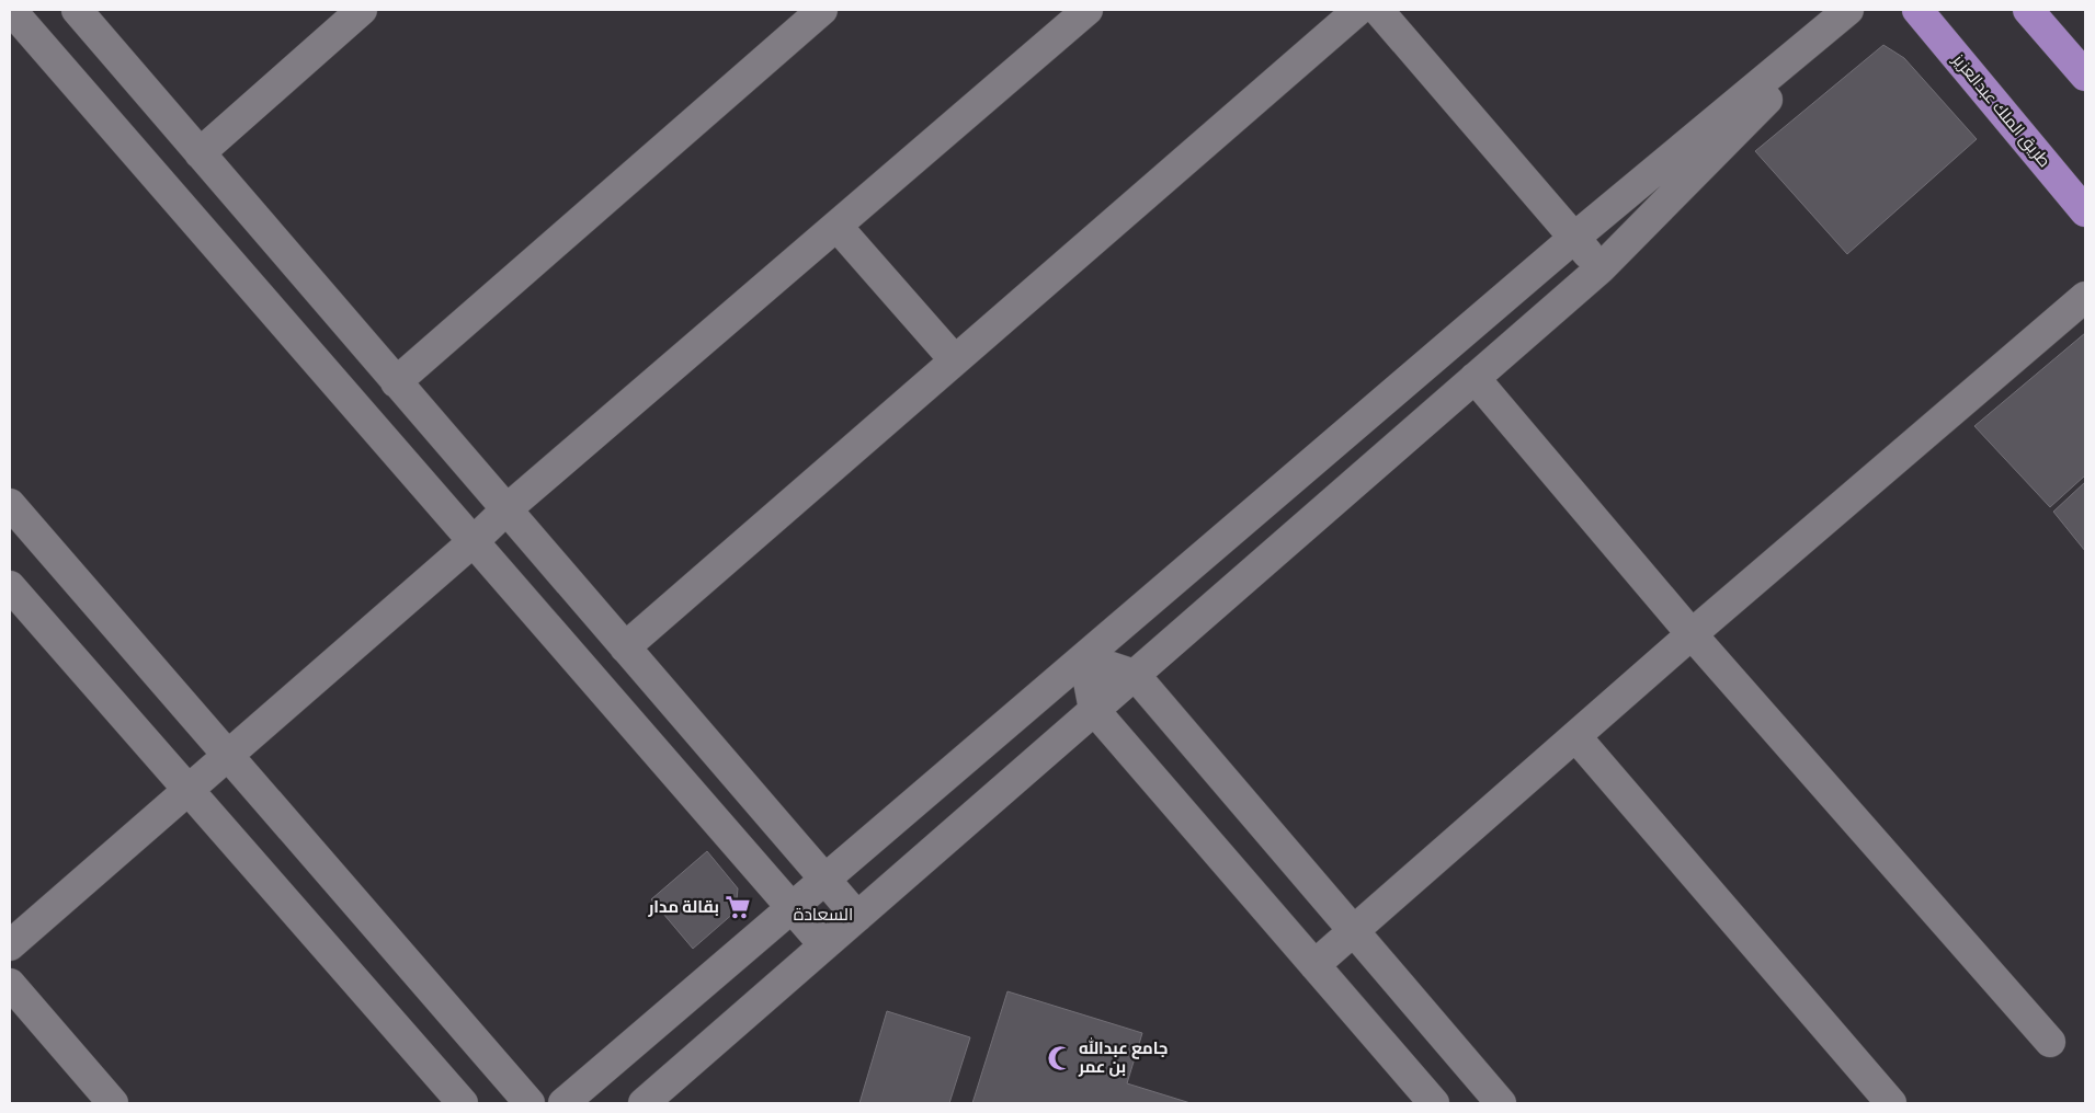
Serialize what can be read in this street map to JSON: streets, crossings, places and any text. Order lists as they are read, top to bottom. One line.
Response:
{"streets":{"highway":["طريق الملك عبدالعزيز"]},"districts":["السعادة"],"places":{"supermarket":["بقالة مدار"],"mosque":["جامع عبدالله بن عمر"]}}
